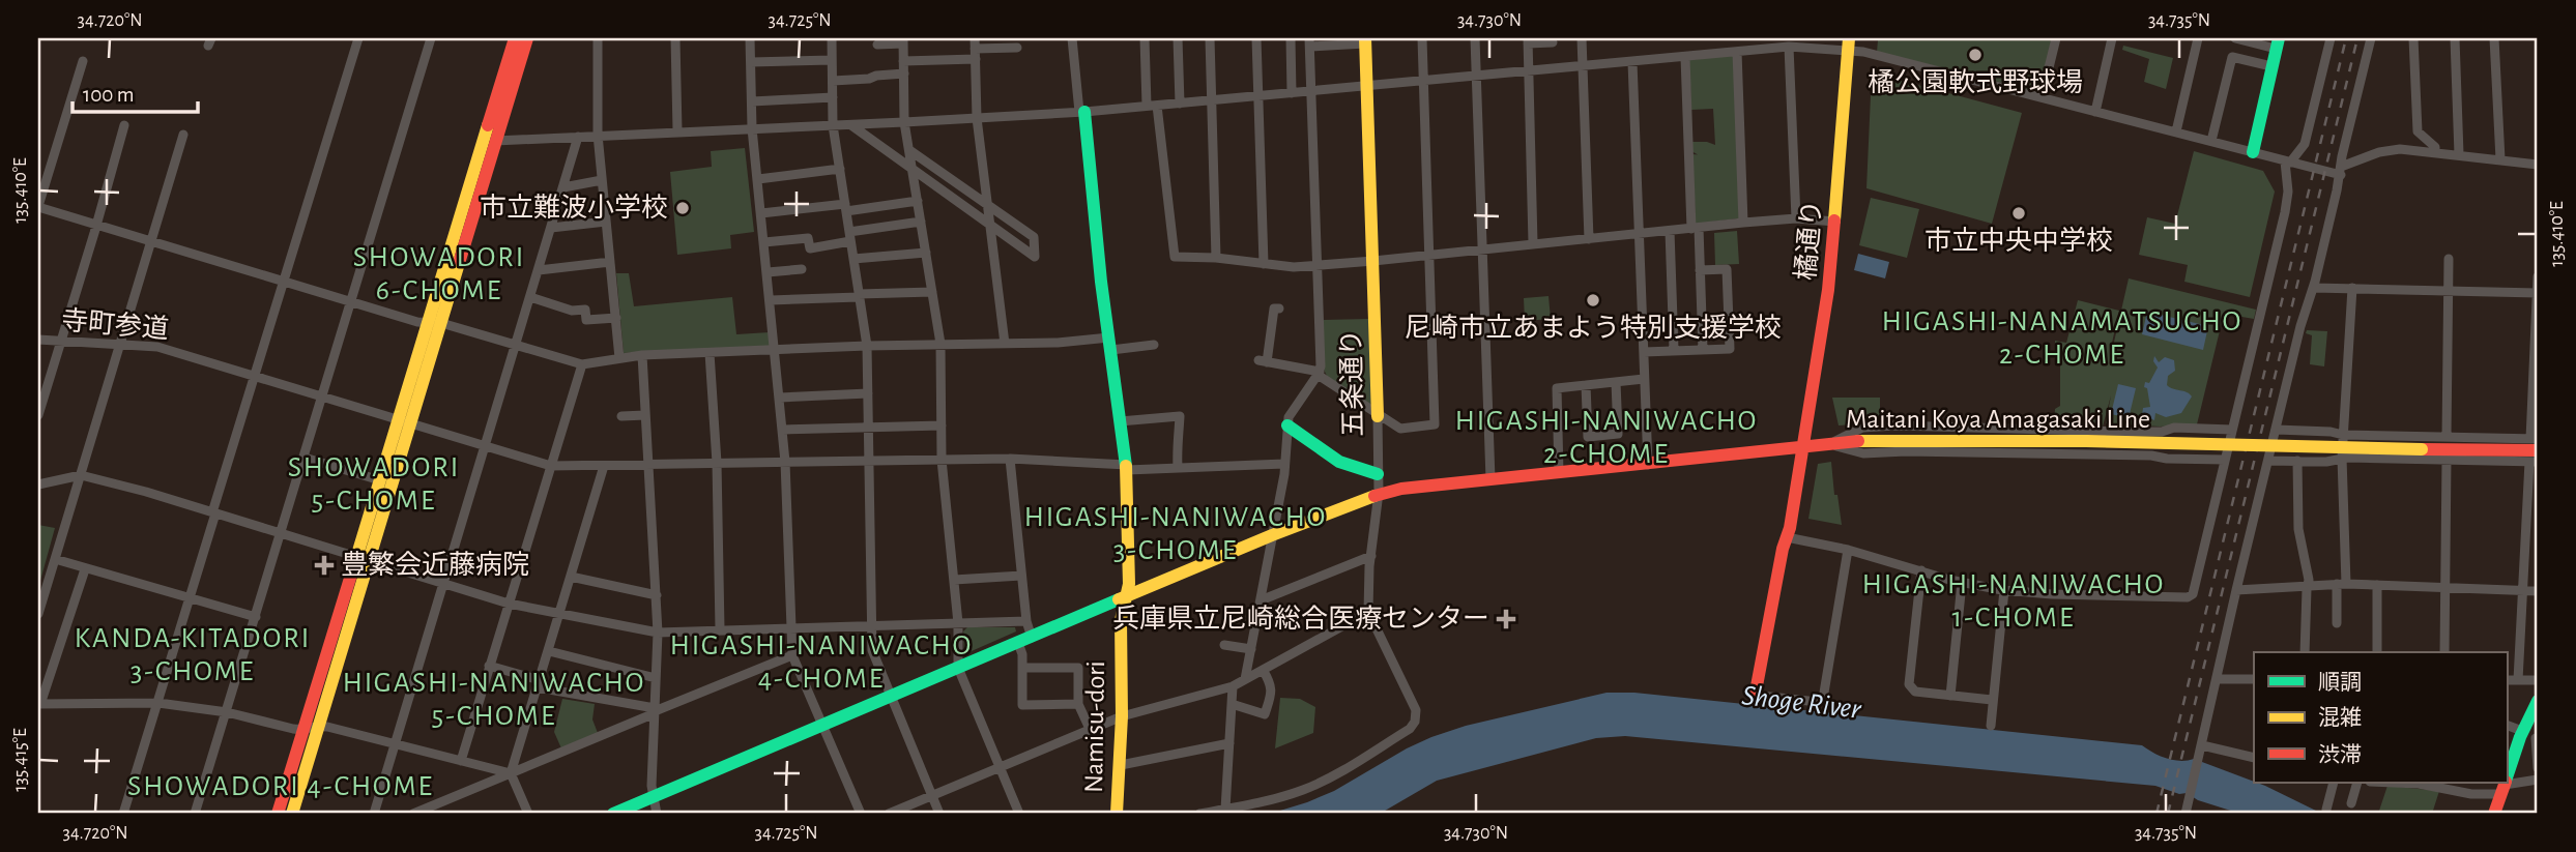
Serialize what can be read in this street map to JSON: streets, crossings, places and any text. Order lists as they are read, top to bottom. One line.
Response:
{"streets":{"main road":["橘通り","五条通り","Maitani Koya Amagasaki Line","Namisu-dori"],"street":["寺町参道"]},"crossings":[["橘通り","Maitani Koya Amagasaki Line"],["寺町参道","Namisu-dori"],["五条通り","Maitani Koya Amagasaki Line"],["Maitani Koya Amagasaki Line","Namisu-dori"]],"districts":["SHOWADORI 6-CHOME","HIGASHI-NANAMATSUCHO 2-CHOME","HIGASHI-NANIWACHO 2-CHOME","SHOWADORI 5-CHOME","HIGASHI-NANIWACHO 3-CHOME","HIGASHI-NANIWACHO 1-CHOME","KANDA-KITADORI 3-CHOME","HIGASHI-NANIWACHO 4-CHOME","HIGASHI-NANIWACHO 5-CHOME","SHOWADORI 4-CHOME"],"water":["Shoge River"],"places":{"other":["橘公園軟式野球場","市立難波小学校","市立中央中学校","尼崎市立あまよう特別支援学校"],"health":["豊繁会近藤病院","兵庫県立尼崎総合医療センター"]},"legend":["順調","混雑","渋滞"],"scale_bar":"100 m","coordinates":["34.720°N","34.725°N","34.730°N","34.735°N","135.410°E","135.415°E"]}
